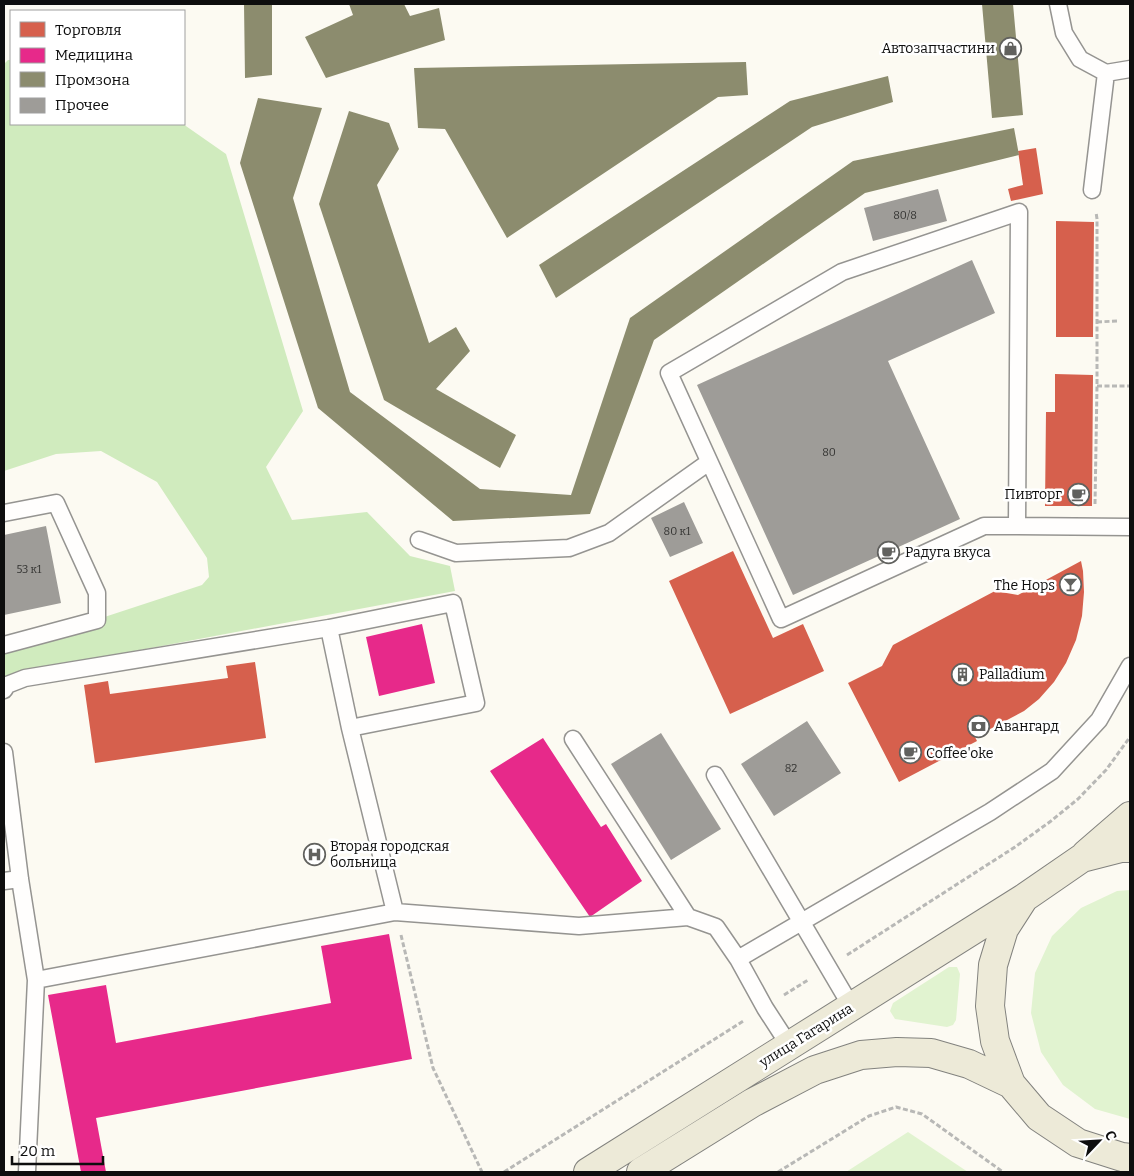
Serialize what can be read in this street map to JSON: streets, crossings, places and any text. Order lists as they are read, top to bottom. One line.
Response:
{"streets":{"main road":["улица Гагарина"]},"places":{"shop":["Автозапчастини"],"cafe":["Пивторг","Радуга вкуса","Coffee'oke"],"bar":["The Hops"],"building":["Palladium"],"bank":["Авангард"],"hospital":["Вторая городская больница"]},"house_numbers":["80/8","80","80 к1","53 к1","82"],"legend":["Торговля","Медицина","Промзона","Прочее"],"scale_bar":"20 m","north":"top right"}
